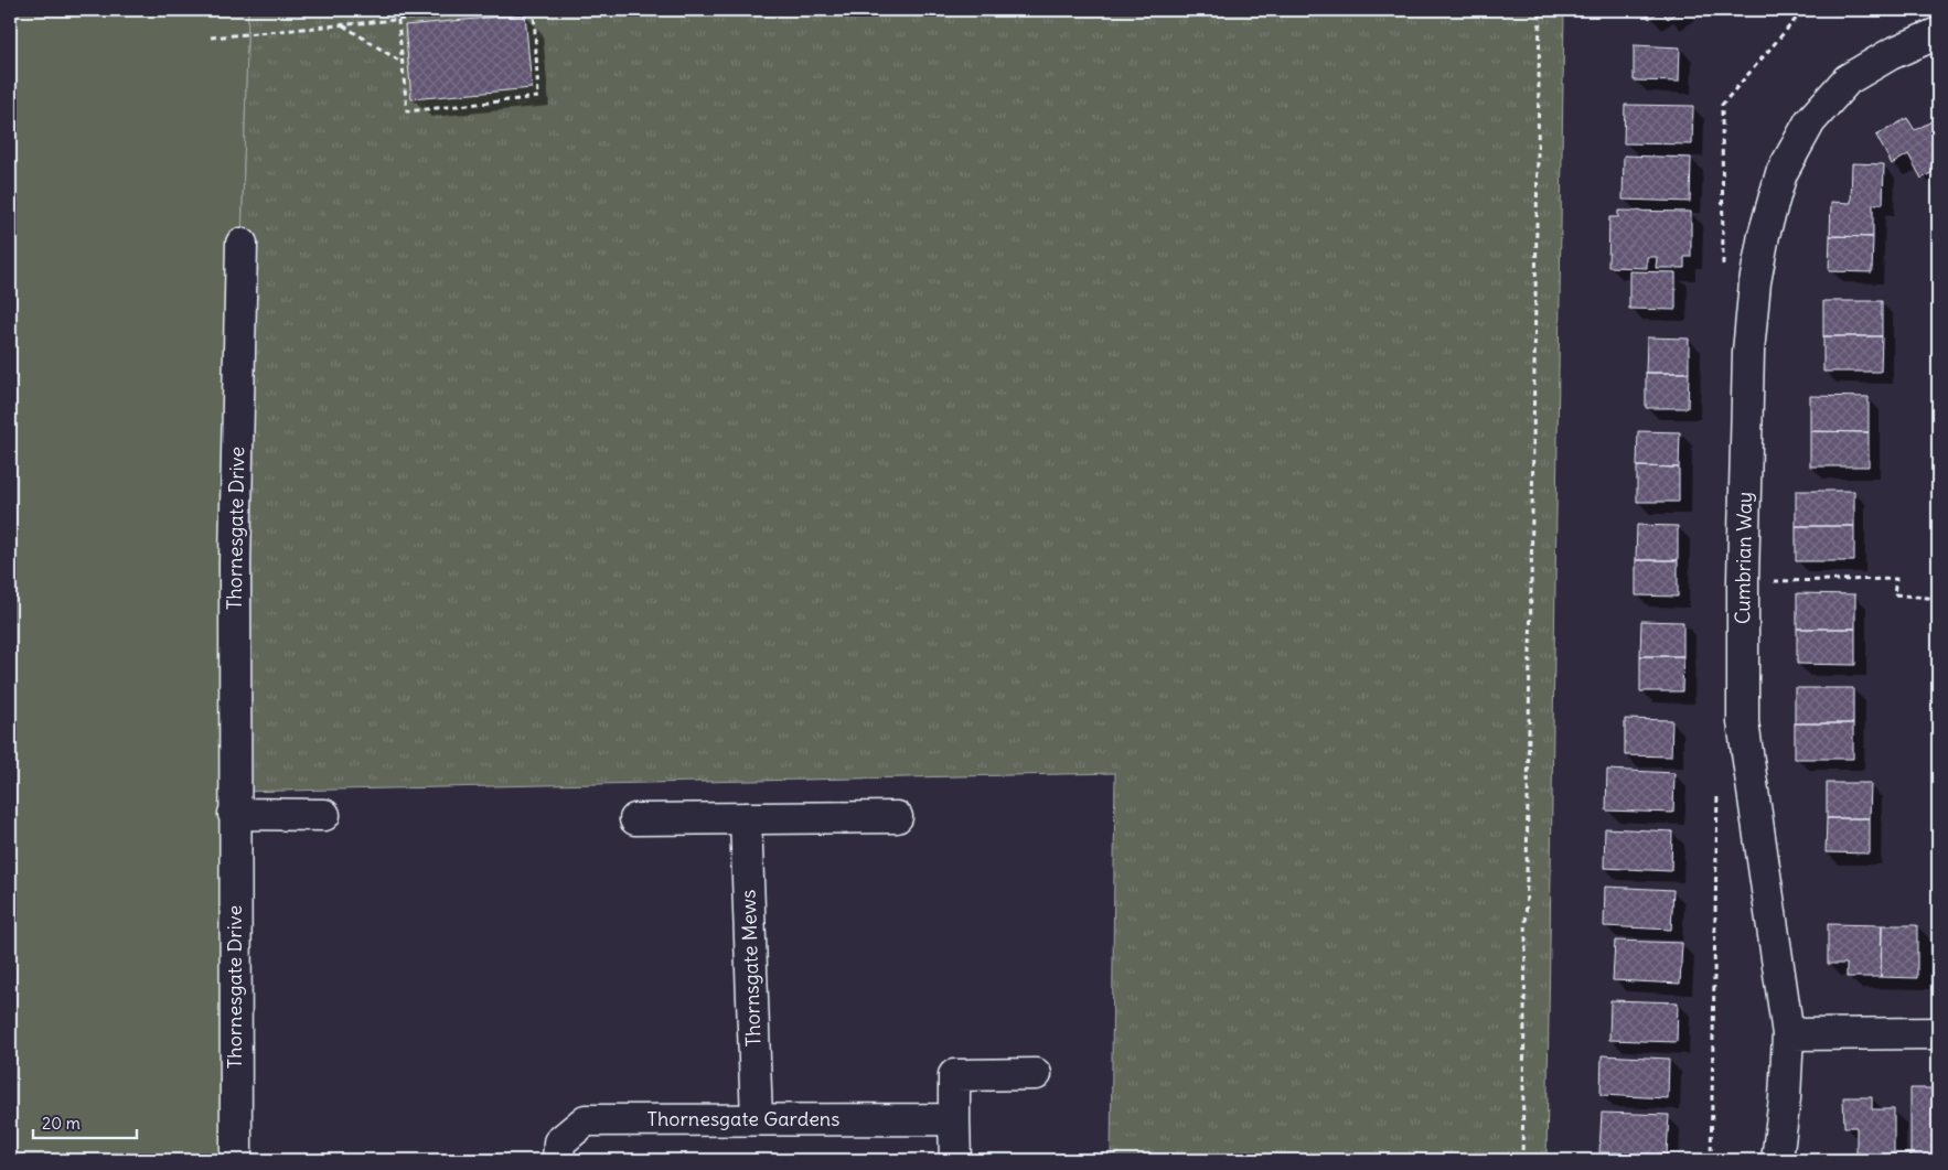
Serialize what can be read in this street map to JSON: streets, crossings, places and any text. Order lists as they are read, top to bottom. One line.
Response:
{"streets":{"street":["Thornesgate Drive","Cumbrian Way","Thornsgate Mews","Thornesgate Gardens"]},"crossings":[["Thornsgate Mews","Thornesgate Gardens"]],"scale_bar":"20 m"}
